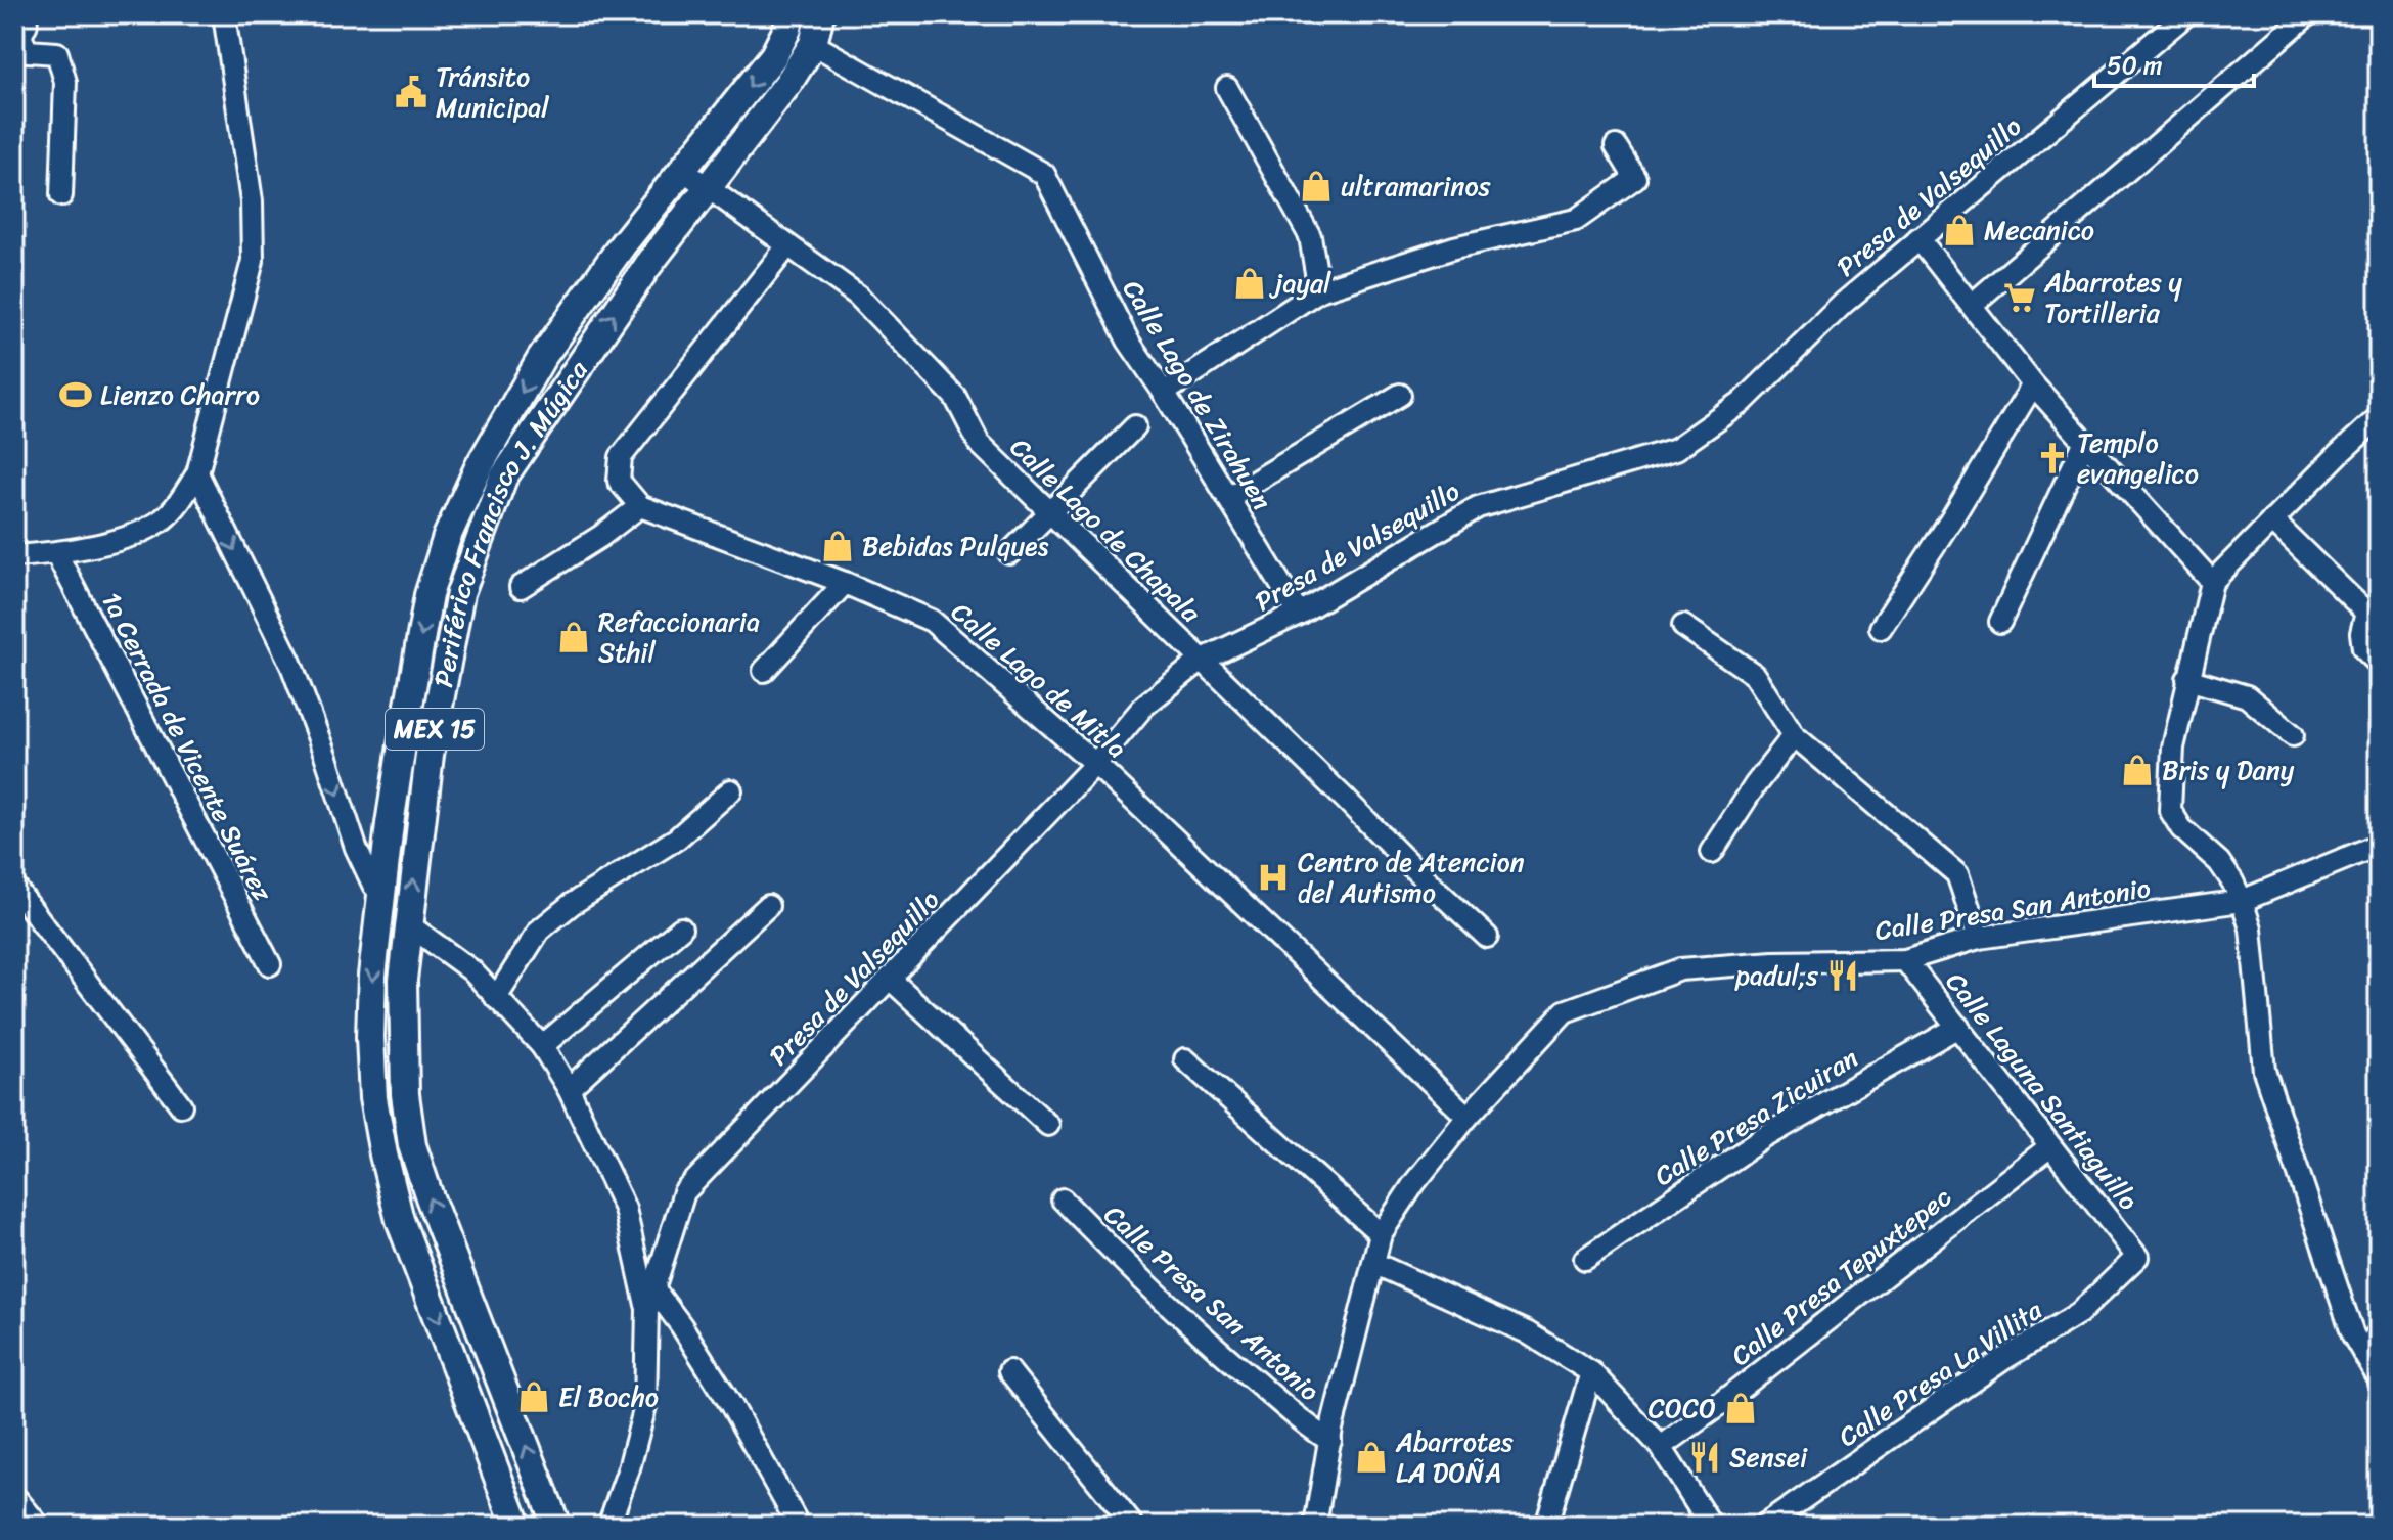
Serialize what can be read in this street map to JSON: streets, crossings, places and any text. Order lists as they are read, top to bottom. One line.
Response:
{"streets":{"main road":["Periférico Francisco J. Múgica","MEX 15"],"street":["Presa de Valsequillo","Calle Lago de Zirahuen","Calle Lago de Chapala","Calle Lago de Mitla","1a Cerrada de Vicente Suárez","Calle Presa San Antonio","Calle Laguna Santiaguillo","Calle Presa Zicuiran","Calle Presa Tepuxtepec","Calle Presa La Villita"]},"crossings":[["Presa de Valsequillo","Calle Lago de Zirahuen"],["Presa de Valsequillo","Calle Lago de Chapala"],["Presa de Valsequillo","Calle Lago de Mitla"],["Calle Lago de Zirahuen","Periférico Francisco J. Múgica"],["Periférico Francisco J. Múgica","Calle Lago de Chapala"],["Calle Lago de Mitla","Calle Presa San Antonio"],["Calle Presa San Antonio","Calle Laguna Santiaguillo"],["Calle Laguna Santiaguillo","Calle Presa Zicuiran"],["Calle Laguna Santiaguillo","Calle Presa Tepuxtepec"],["Calle Laguna Santiaguillo","Calle Presa La Villita"]],"places":{"public building":["Tránsito Municipal"],"shop":["ultramarinos","Mecanico","jayal","Bebidas Pulques","Refaccionaria Sthil","Bris y Dany","El Bocho","COCO","Abarrotes LA DOÑA"],"supermarket":["Abarrotes y Tortilleria"],"sports":["Lienzo Charro"],"church":["Templo evangelico"],"hospital":["Centro de Atencion del Autismo"],"restaurant":["padul,s","Sensei"]},"scale_bar":"50 m"}
